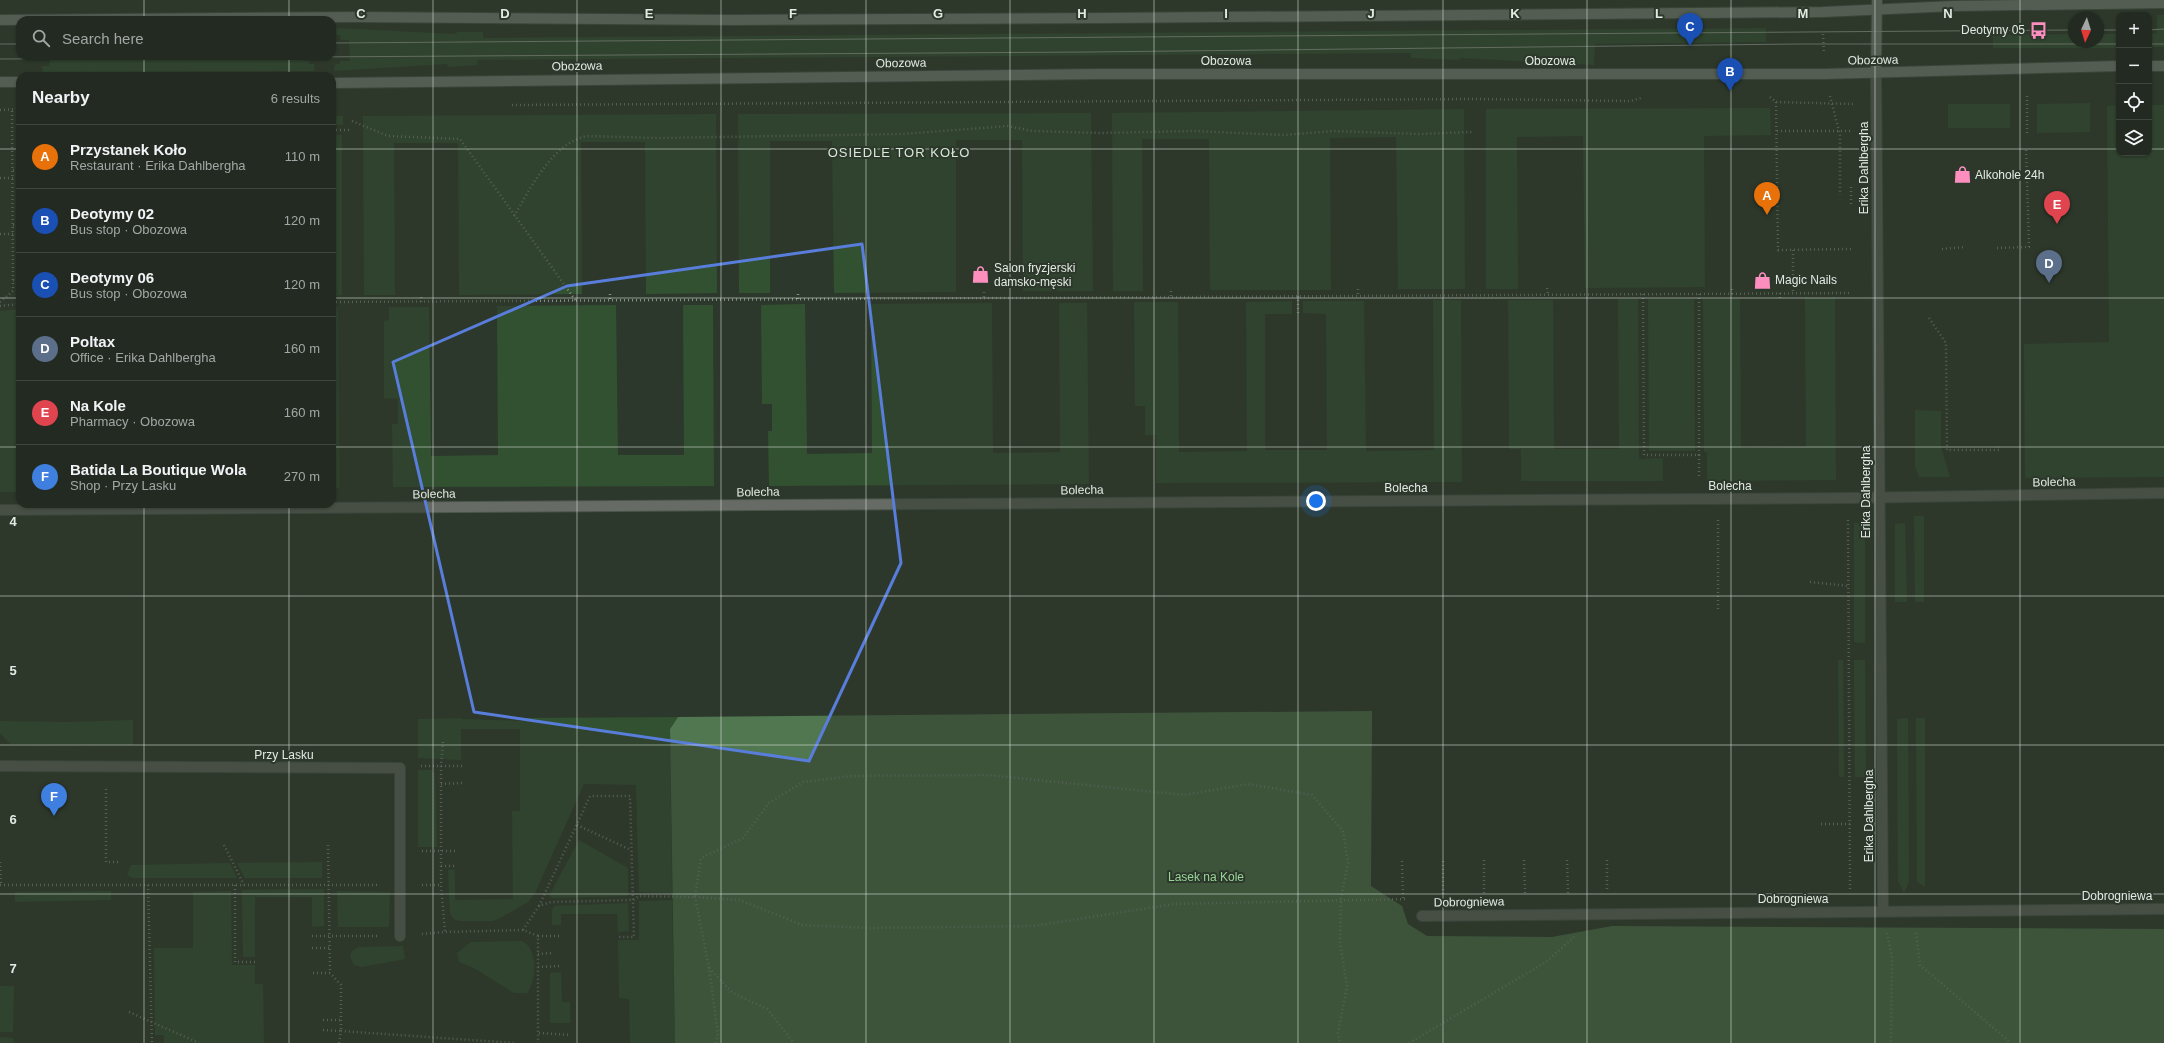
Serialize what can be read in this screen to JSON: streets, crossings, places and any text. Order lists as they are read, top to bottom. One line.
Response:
{"streets":{"street":["Obozowa","Erika Dahlbergha","Bolecha","Przy Lasku","Dobrogniewa"]},"crossings":[["Obozowa","Erika Dahlbergha"],["Erika Dahlbergha","Bolecha"],["Erika Dahlbergha","Dobrogniewa"]],"districts":["OSIEDLE TOR KOŁO"],"parks":["Lasek na Kole"],"places":{"bus stop":["Deotymy 05"],"shop":["Alkohole 24h","Salon fryzjerski damsko-męski","Magic Nails"]},"north":"bottom","page":{"map_buttons":["+","−"],"pins":["C","B","A","E","D","F"],"search":"Search here","heading":["Nearby","6 results"],"list":[{"mark":"A","name":"Przystanek Koło","note":"Restaurant · Erika Dahlbergha","value":"110 m"},{"mark":"B","name":"Deotymy 02","note":"Bus stop · Obozowa","value":"120 m"},{"mark":"C","name":"Deotymy 06","note":"Bus stop · Obozowa","value":"120 m"},{"mark":"D","name":"Poltax","note":"Office · Erika Dahlbergha","value":"160 m"},{"mark":"E","name":"Na Kole","note":"Pharmacy · Obozowa","value":"160 m"},{"mark":"F","name":"Batida La Boutique Wola","note":"Shop · Przy Lasku","value":"270 m"}]},"grid":{"columns":["C","D","E","F","G","H","I","J","K","L","M","N"],"rows":["4","5","6","7"]}}
